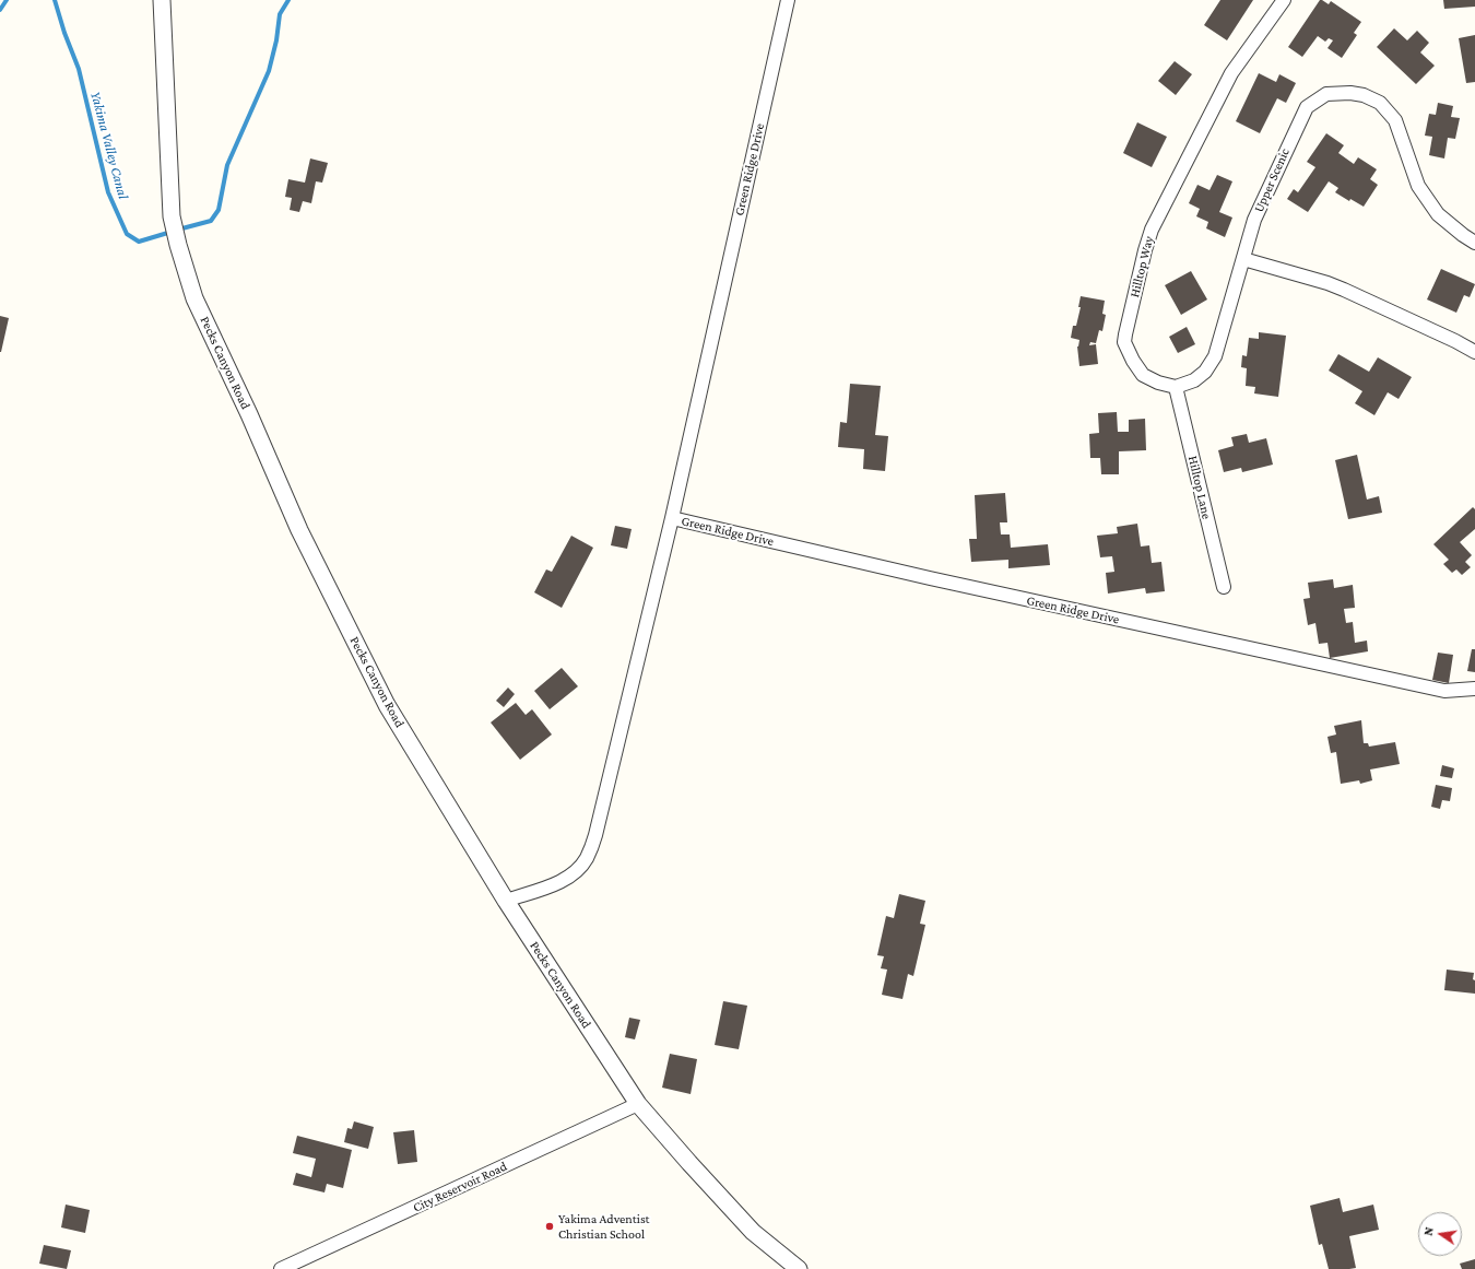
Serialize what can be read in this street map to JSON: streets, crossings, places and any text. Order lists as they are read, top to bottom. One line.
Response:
{"streets":{"street":["Green Ridge Drive","Upper Scenic","Hilltop Way","Pecks Canyon Road","Hilltop Lane","City Reservoir Road"]},"crossings":[["Green Ridge Drive","Pecks Canyon Road"],["Hilltop Way","Hilltop Lane"],["Pecks Canyon Road","City Reservoir Road"]],"water":["Yakima Valley Canal"],"places":["Yakima Adventist Christian School"],"north":"left"}
